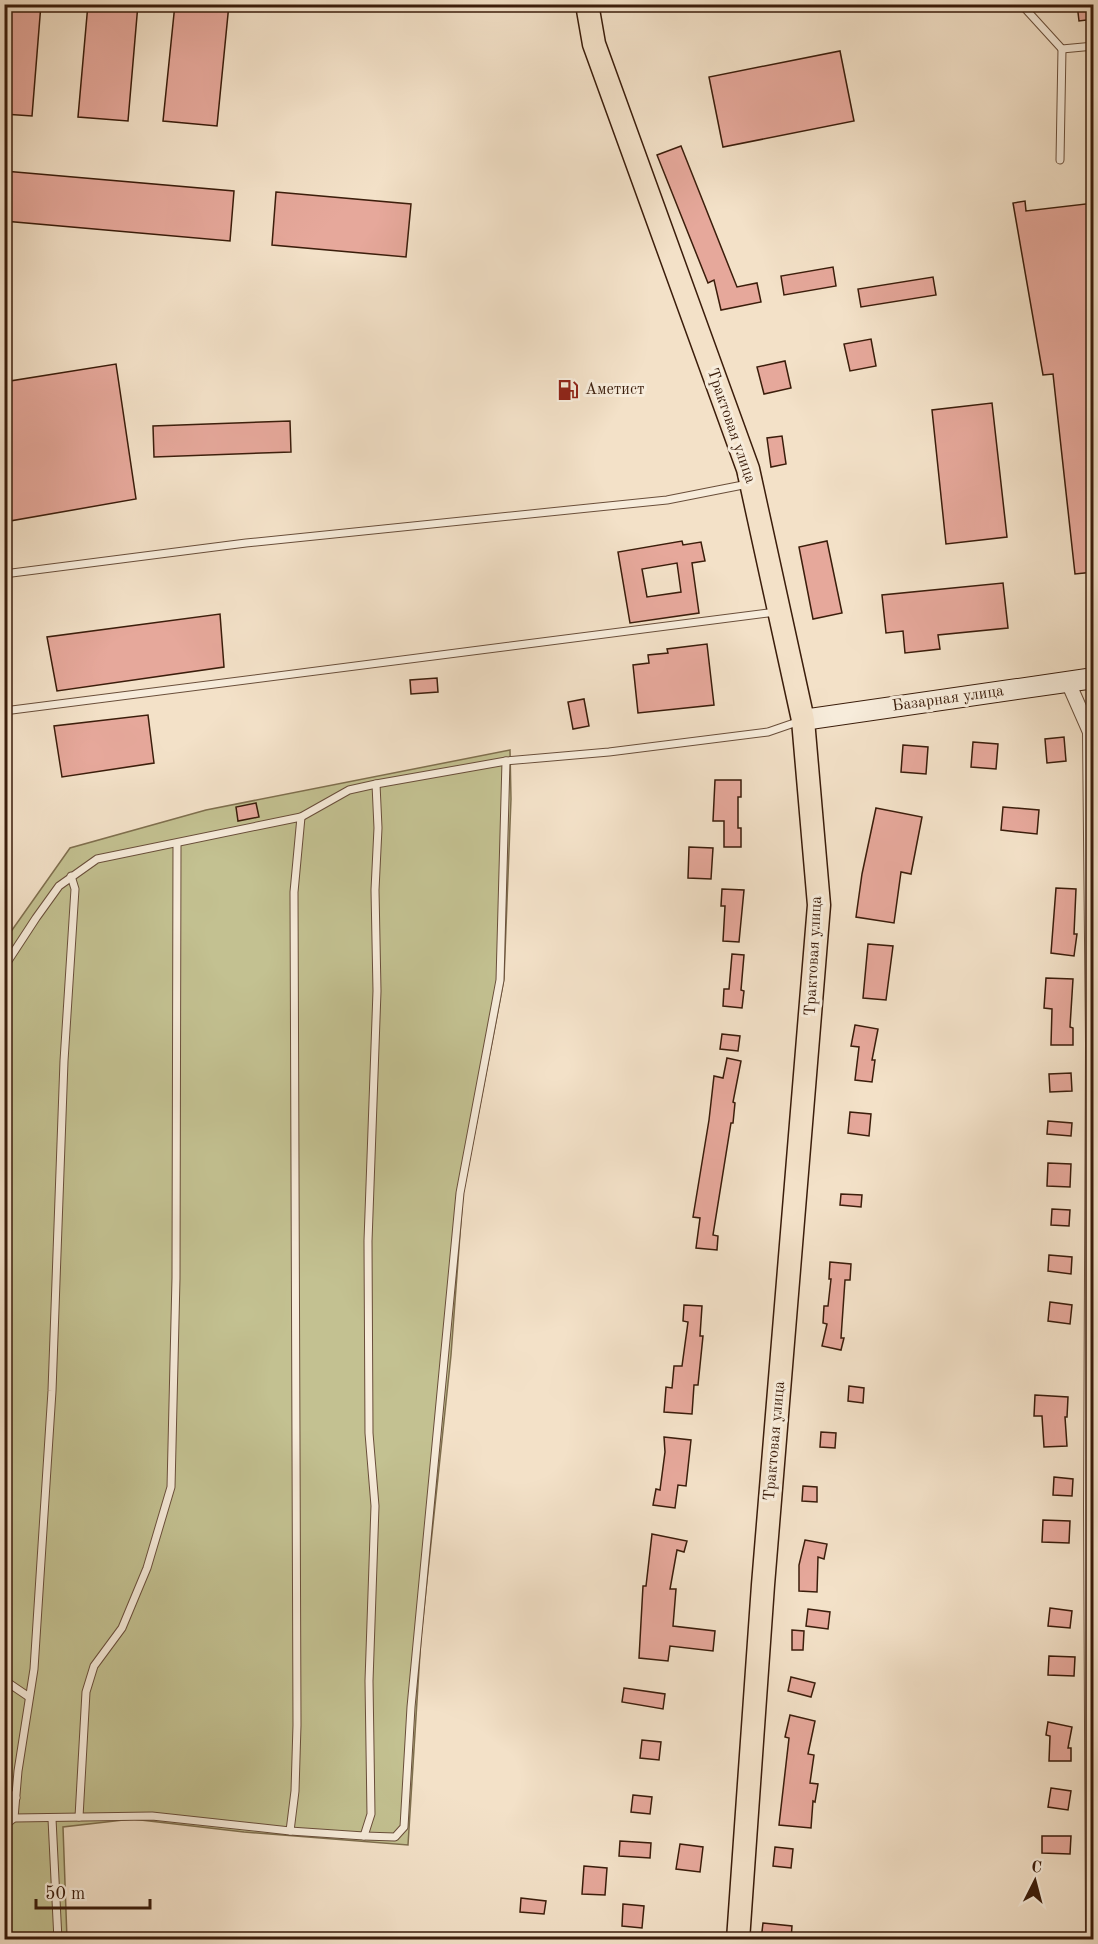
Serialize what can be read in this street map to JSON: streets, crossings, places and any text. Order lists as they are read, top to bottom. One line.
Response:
{"streets":{"main road":["Трактовая улица"],"street":["Базарная улица"]},"crossings":[["Трактовая улица","Базарная улица"]],"places":{"fuel station":["Аметист"]},"scale_bar":"50 m","north":"top"}
